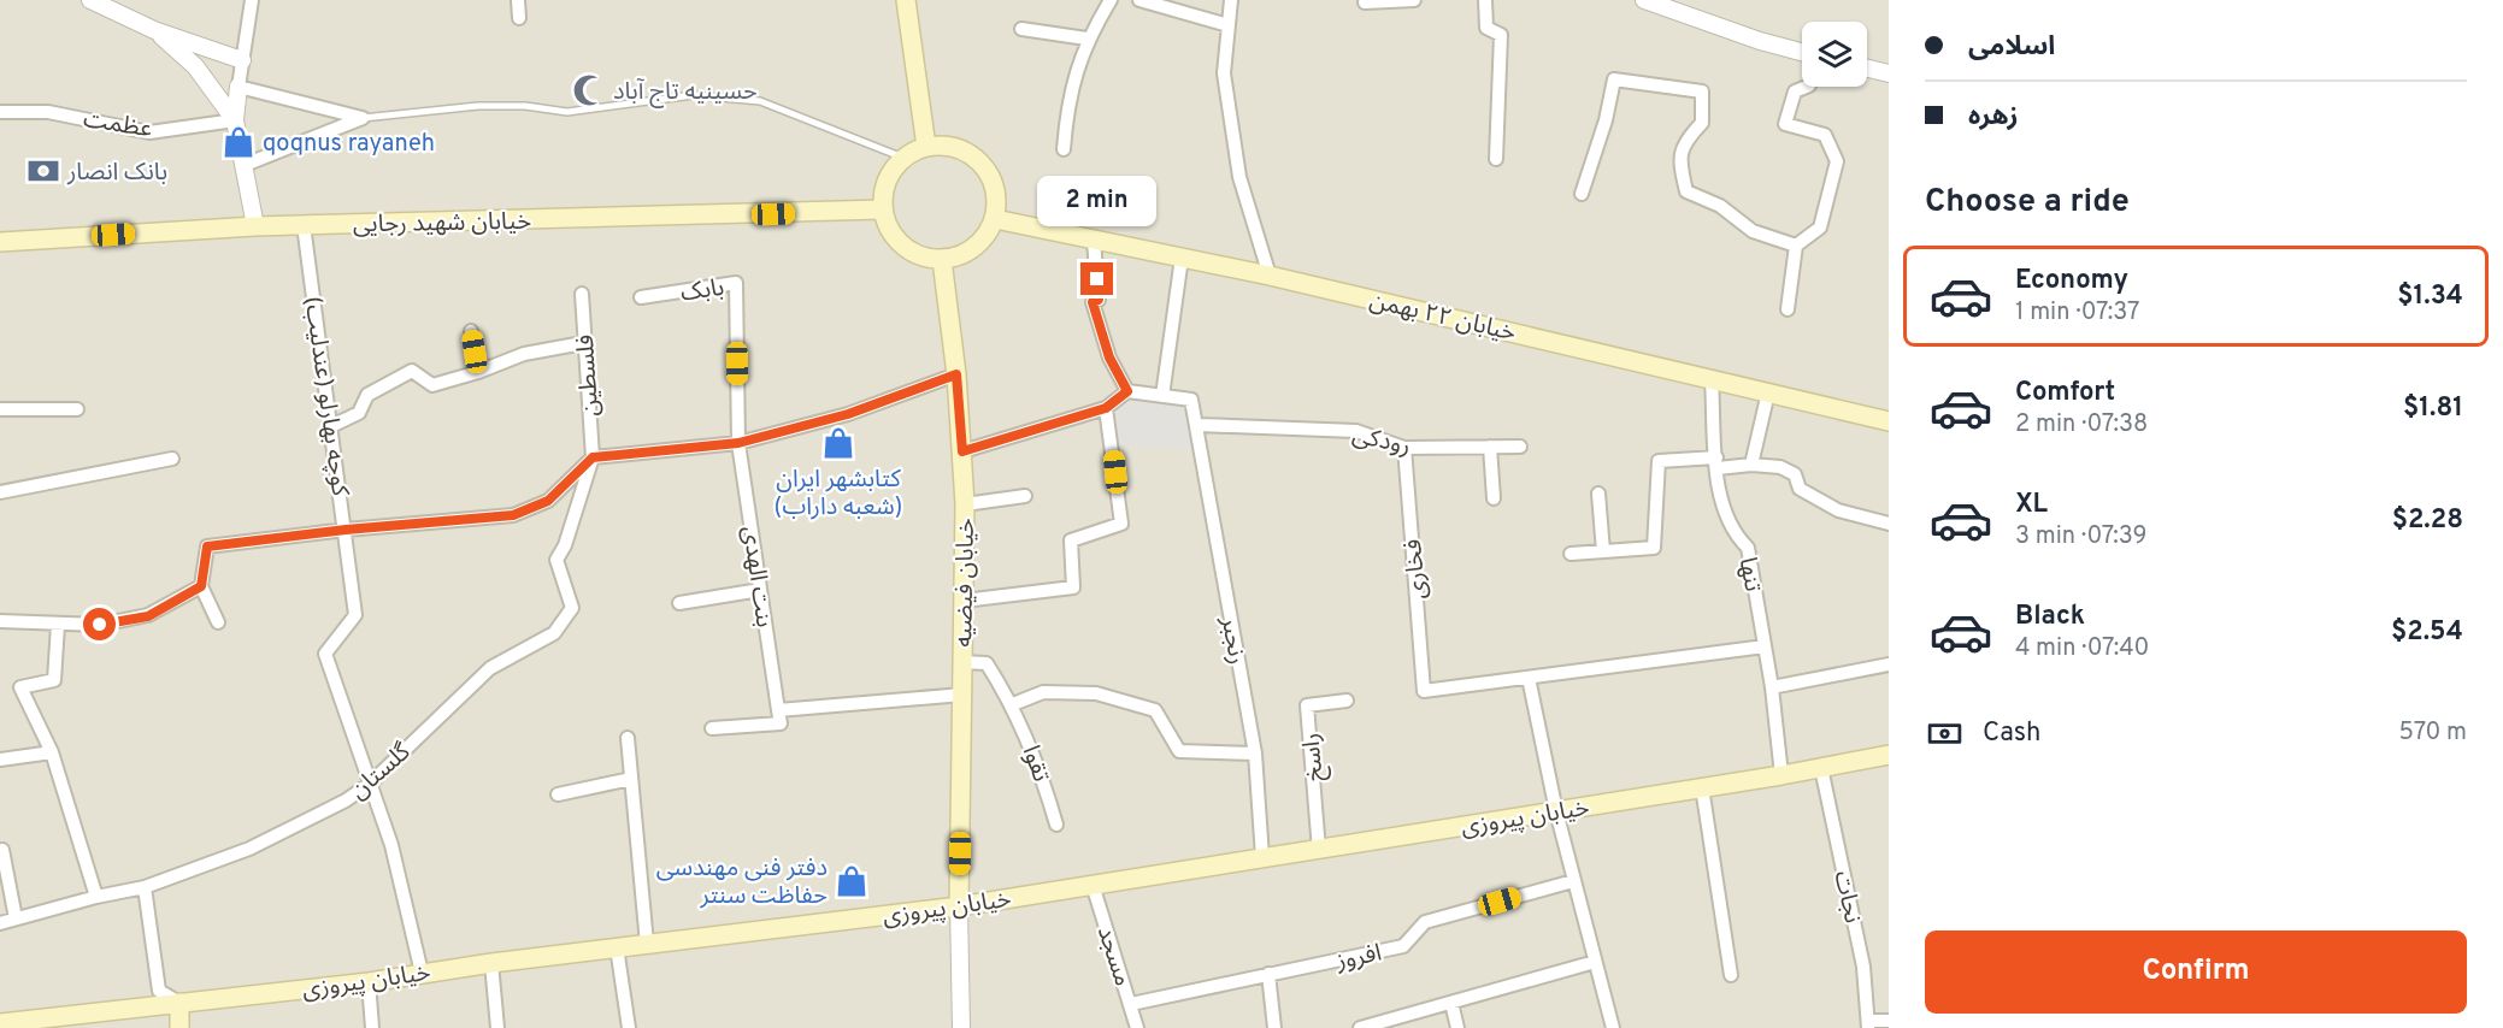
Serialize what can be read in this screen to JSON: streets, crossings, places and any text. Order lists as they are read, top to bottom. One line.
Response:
{"streets":{"main road":["خیابان شهید رجایی","خیابان ۲۲ بهمن","خیابان فیضیه","خیابان پیروزی"],"street":["عظمت","بابک","فلسطین","کوچه بهارلو (عندلیب)","رودکی","فخاری","تنها","بنت الهدی","رنجبر","راسخ","تقوا","گلستان","نجات","مسجد","افروز"]},"crossings":[["خیابان شهید رجایی","خیابان ۲۲ بهمن"],["خیابان شهید رجایی","کوچه بهارلو (عندلیب)"],["خیابان شهید رجایی","خیابان فیضیه"],["بابک","بنت الهدی"],["خیابان ۲۲ بهمن","تنها"],["خیابان ۲۲ بهمن","خیابان فیضیه"],["فلسطین","گلستان"],["کوچه بهارلو (عندلیب)","گلستان"],["کوچه بهارلو (عندلیب)","خیابان پیروزی"],["رودکی","فخاری"],["رودکی","رنجبر"],["تنها","خیابان پیروزی"],["خیابان فیضیه","تقوا"],["خیابان فیضیه","خیابان پیروزی"],["رنجبر","خیابان پیروزی"],["راسخ","خیابان پیروزی"],["خیابان پیروزی","نجات"],["خیابان پیروزی","مسجد"],["مسجد","افروز"]],"places":{"mosque":["حسینیه تاج آباد"],"shop":["qoqnus rayaneh","کتابشهر ایران (شعبه داراب)","دفتر فنی مهندسی حفاظت سنتر"],"bank":["بانک انصار"]},"page":{"banner":["اسلامی","زهره"],"heading":"Choose a ride","bubble":"2 min","list":[{"name":"Economy","note":"1 min · 07:37","value":"$1.34"},{"name":"Comfort","note":"2 min · 07:38","value":"$1.81"},{"name":"XL","note":"3 min · 07:39","value":"$2.28"},{"name":"Black","note":"4 min · 07:40","value":"$2.54"}],"pay":["Cash","570 m"],"buttons":"Confirm"}}
